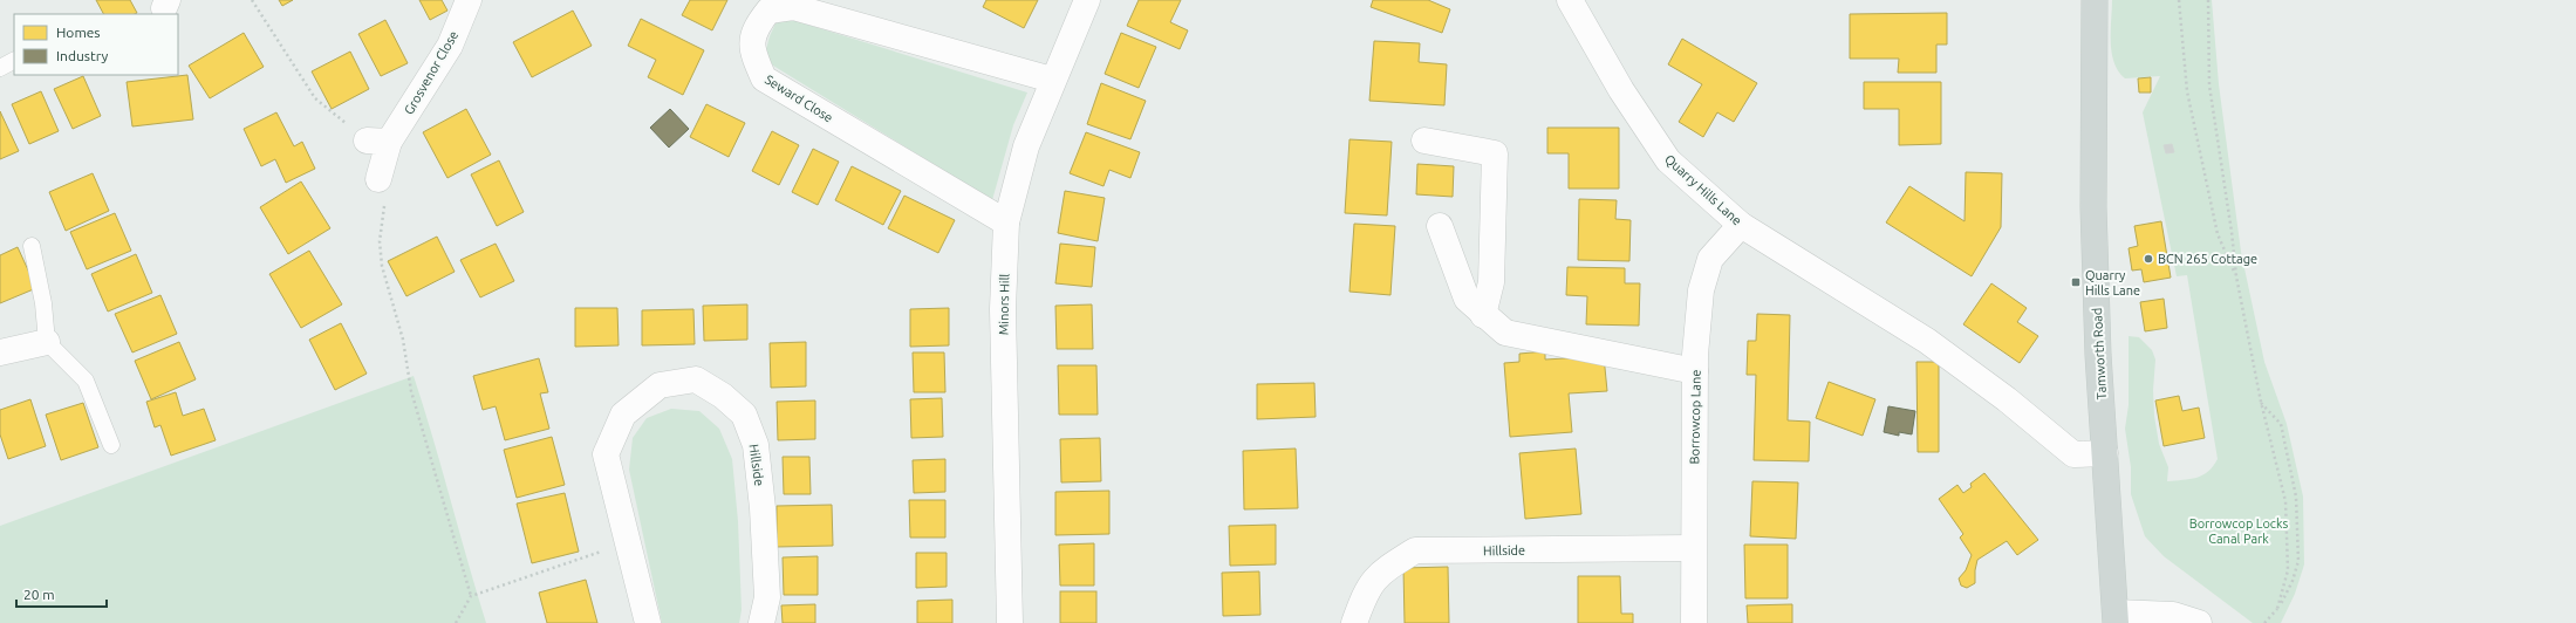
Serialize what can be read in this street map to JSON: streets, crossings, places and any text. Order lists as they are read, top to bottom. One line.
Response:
{"streets":{"main road":["Tamworth Road"],"street":["Grosvenor Close","Seward Close","Quarry Hills Lane","Minors Hill","Borrowcop Lane","Hillside"]},"crossings":[["Seward Close","Minors Hill"],["Quarry Hills Lane","Tamworth Road"],["Quarry Hills Lane","Borrowcop Lane"],["Borrowcop Lane","Hillside"]],"parks":["Borrowcop Locks Canal Park"],"places":{"other":["BCN 265 Cottage"],"transit":["Quarry Hills Lane"]},"legend":["Homes","Industry"],"scale_bar":"20 m"}
